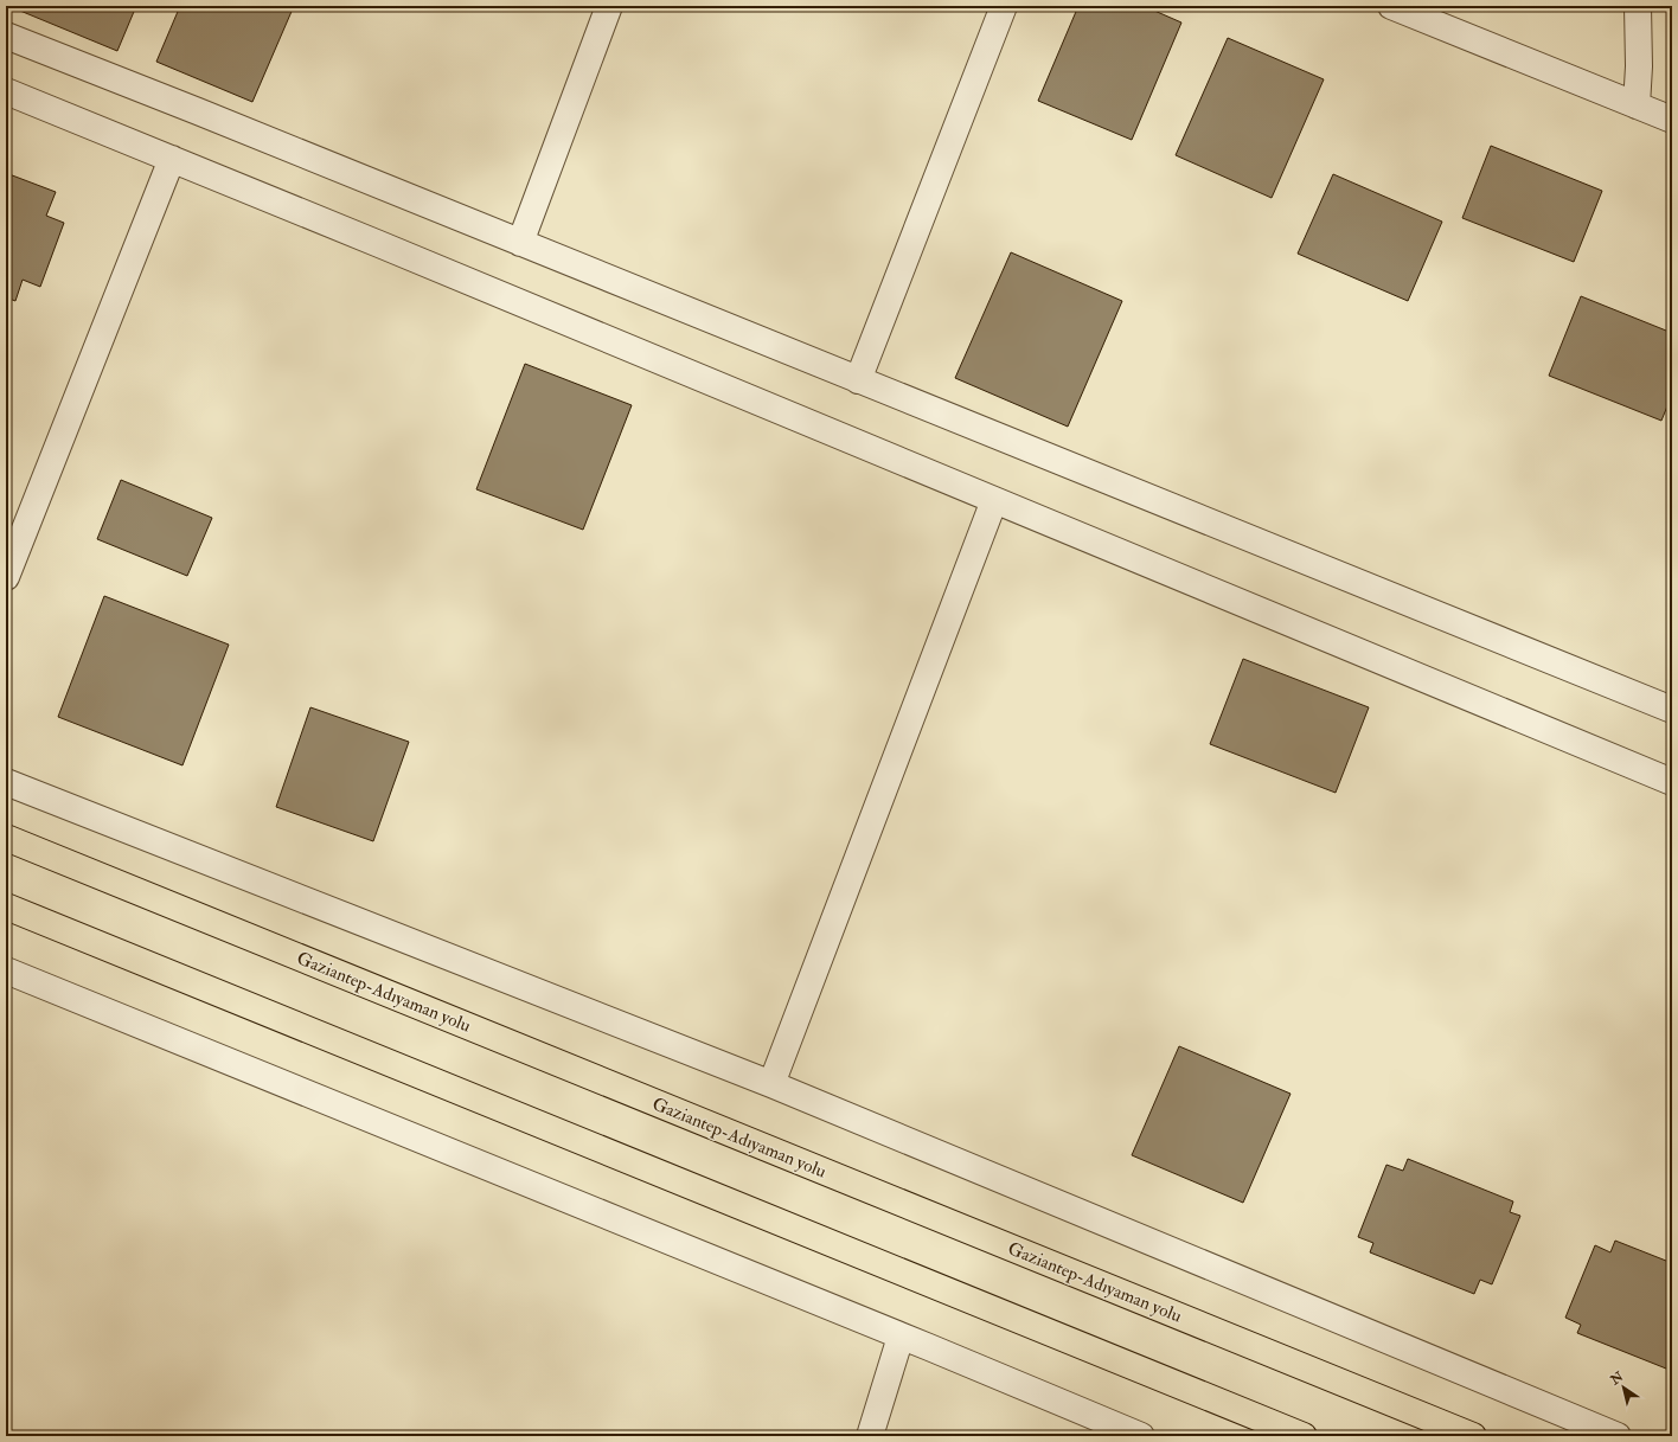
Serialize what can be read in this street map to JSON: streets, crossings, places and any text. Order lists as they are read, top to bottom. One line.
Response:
{"streets":{"highway":["Gaziantep-Adıyaman yolu"]},"north":"top left"}
